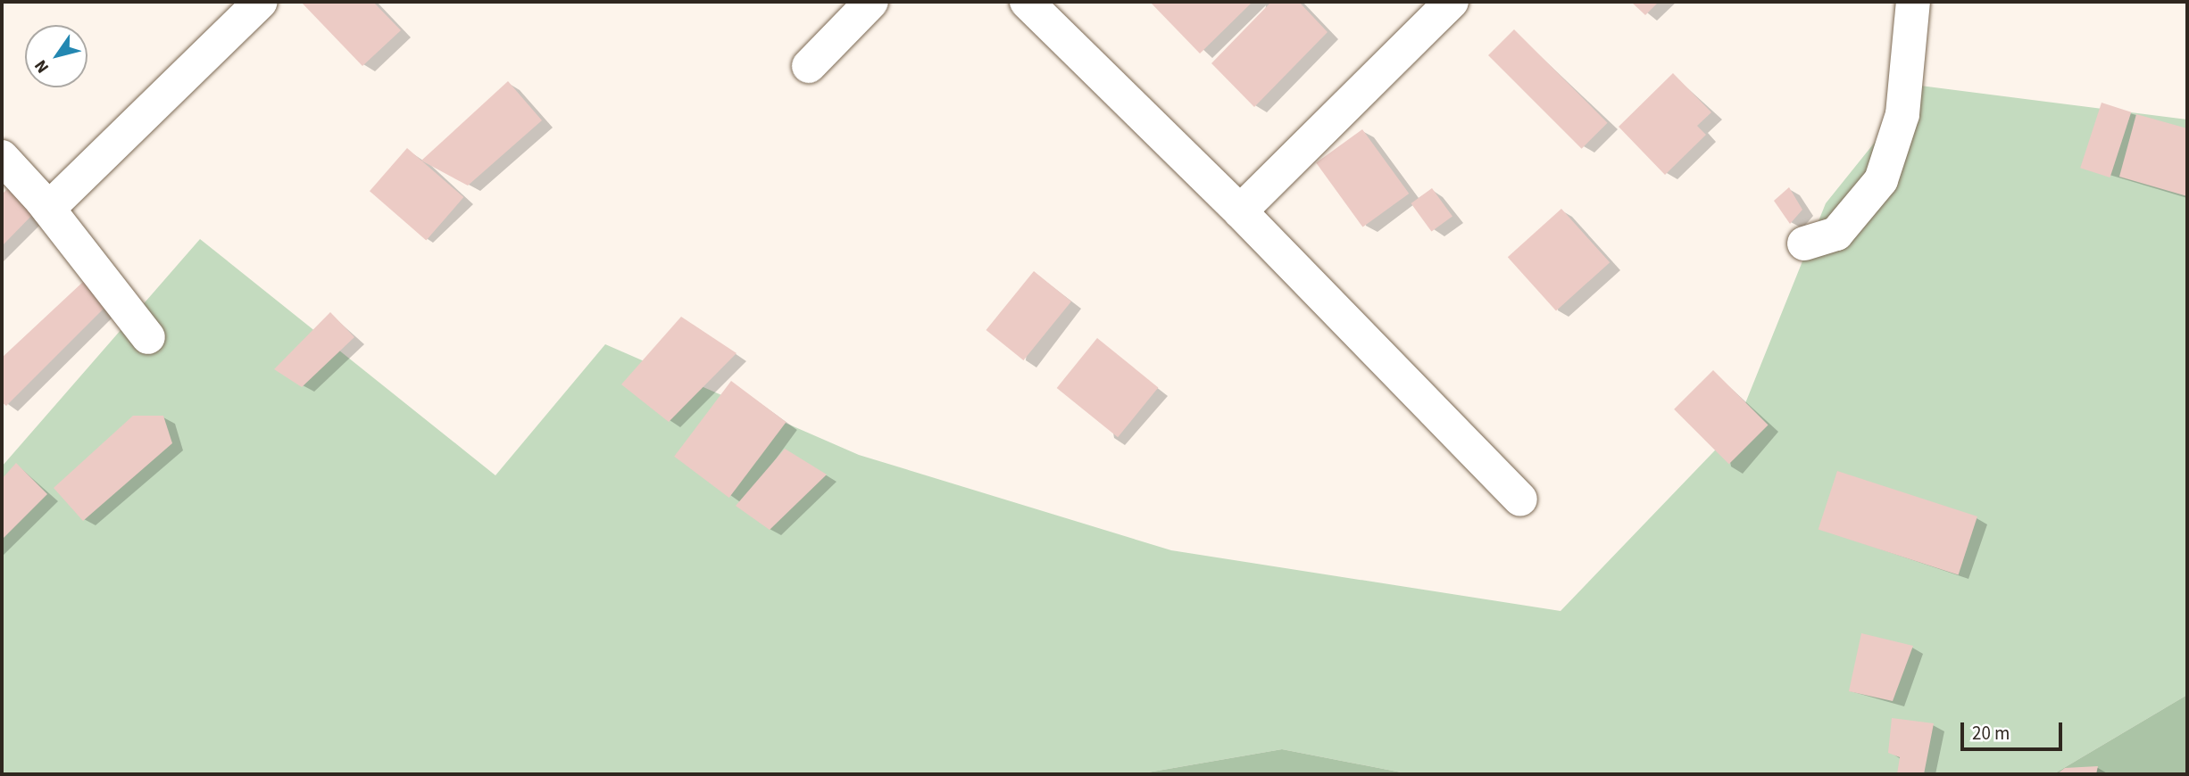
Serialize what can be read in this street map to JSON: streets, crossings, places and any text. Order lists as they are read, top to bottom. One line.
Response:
{"scale_bar":"20 m","north":"bottom left"}
